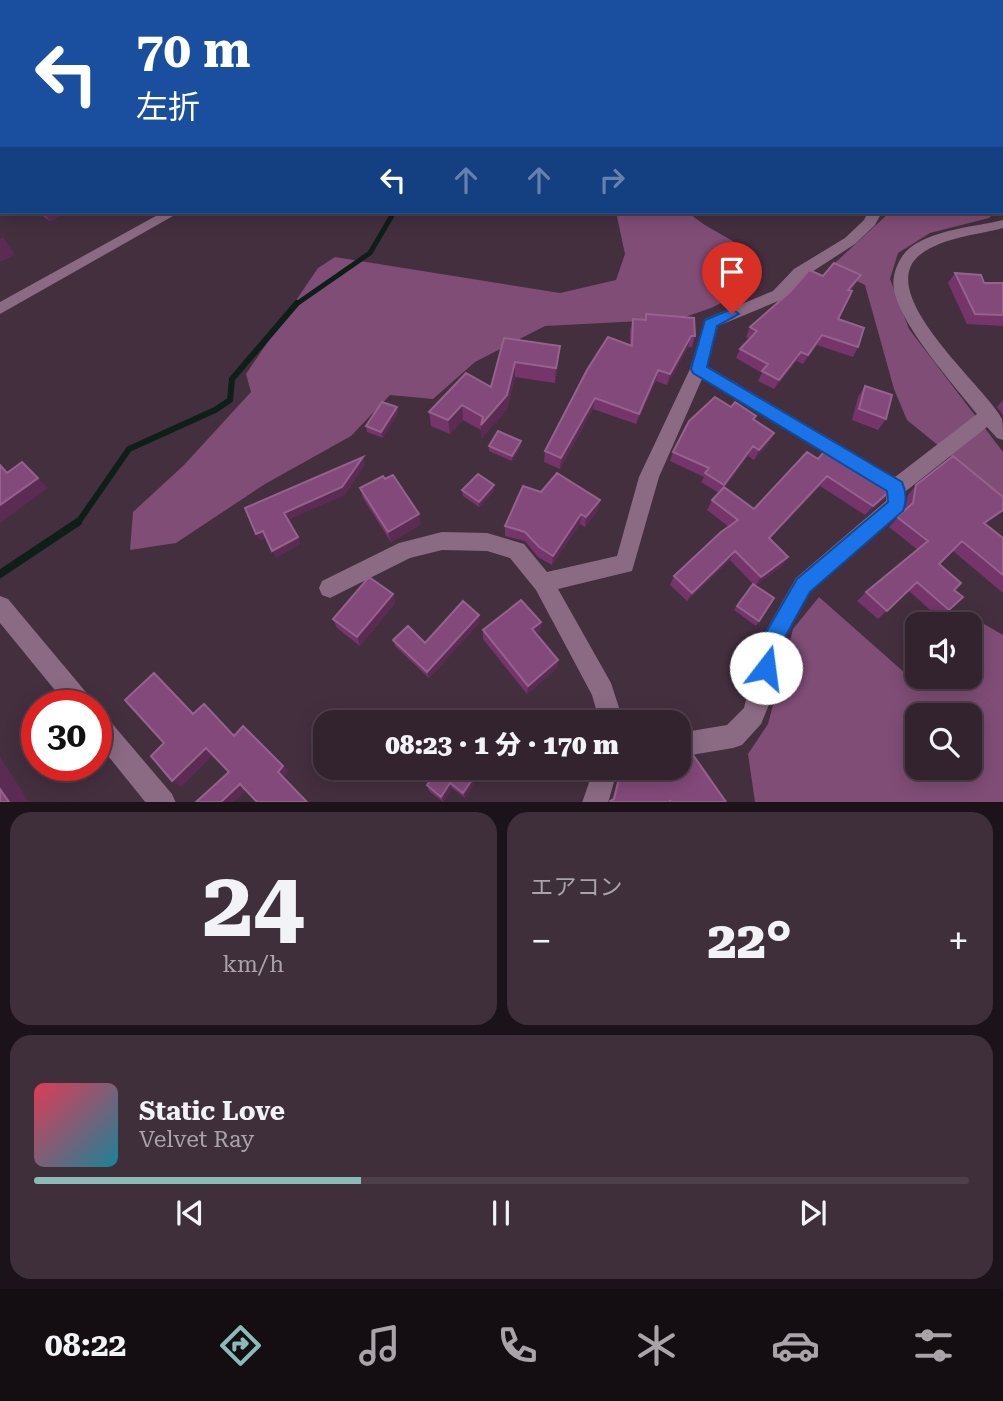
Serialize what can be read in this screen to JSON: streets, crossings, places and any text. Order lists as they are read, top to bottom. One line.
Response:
{"page":{"turn":["70 m","左折"],"limit":"30","trip":"08:23 · 1 分 · 170 m","tile":[["24","km/h"],"エアコン"],"heat":["−","22°","+"],"song":["Static Love","Velvet Ray"],"tabs":"08:22"}}
